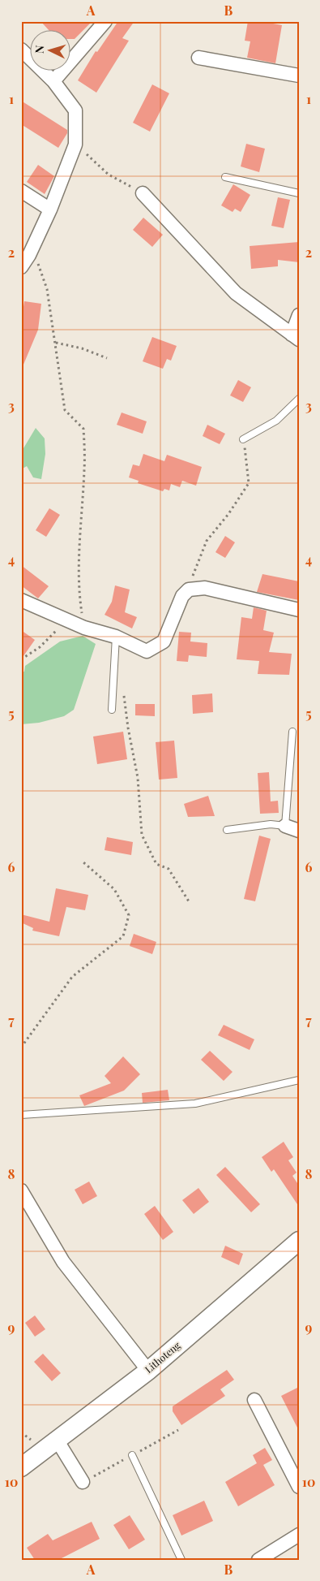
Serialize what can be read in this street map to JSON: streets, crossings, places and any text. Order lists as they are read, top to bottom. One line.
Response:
{"streets":{"main road":["Lithoteng"]},"north":"left","grid":{"columns":["A","B"],"rows":["1","2","3","4","5","6","7","8","9","10"]}}
